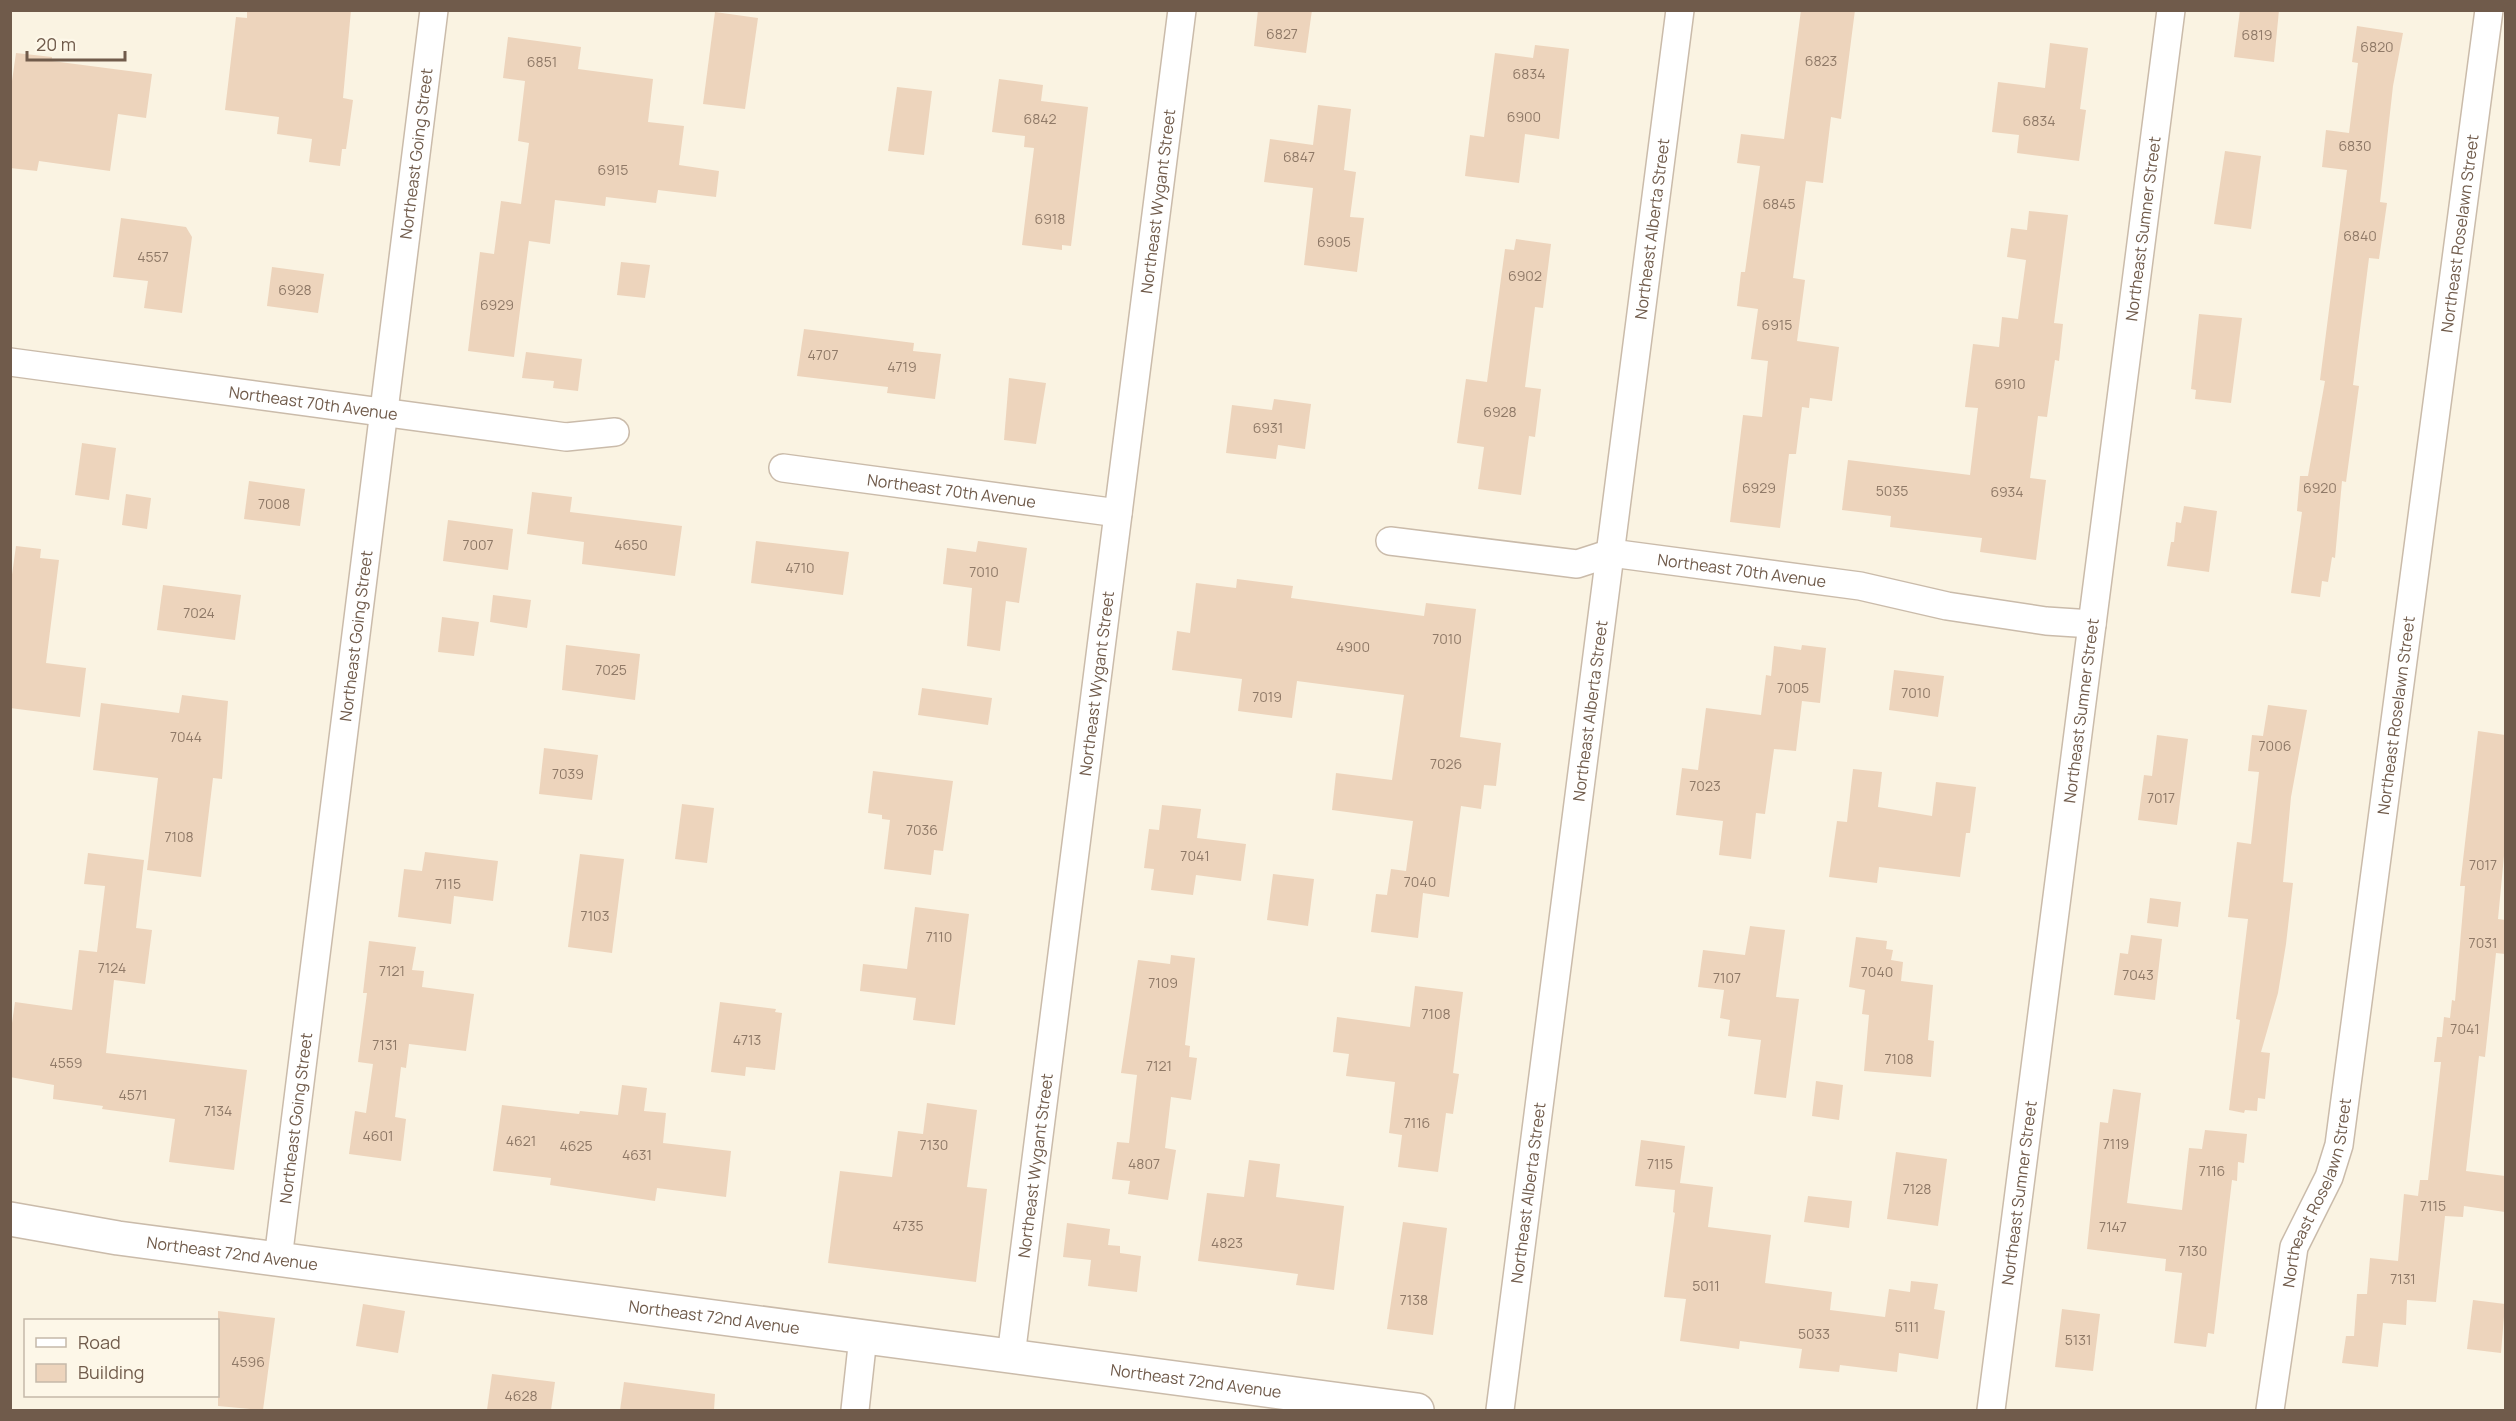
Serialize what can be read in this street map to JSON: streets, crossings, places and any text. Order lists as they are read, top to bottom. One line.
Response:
{"streets":{"street":["Northeast Going Street","Northeast Wygant Street","Northeast Sumner Street","Northeast Alberta Street","Northeast Roselawn Street","Northeast 70th Avenue","Northeast 72nd Avenue"]},"crossings":[["Northeast Going Street","Northeast 70th Avenue"],["Northeast Going Street","Northeast 72nd Avenue"],["Northeast Wygant Street","Northeast 70th Avenue"],["Northeast Wygant Street","Northeast 72nd Avenue"],["Northeast Sumner Street","Northeast 70th Avenue"],["Northeast Alberta Street","Northeast 70th Avenue"]],"house_numbers":["6827","6819","6820","6823","6851","6834","6900","6842","6834","6830","6847","6915","6845","6918","6840","6905","4557","6902","6928","6929","6915","4707","4719","6910","6928","6931","6929","6920","5035","6934","7008","7007","4650","4710","7010","7024","7010","4900","7025","7005","7010","7019","7044","7006","7026","7039","7023","7017","7036","7108","7041","7017","7040","7115","7103","7110","7031","7124","7121","7040","7043","7107","7109","7108","7041","4713","7131","7108","4559","7121","4571","7134","7116","4601","4621","7119","7130","4625","4631","4807","7115","7116","7128","7115","4735","7147","4823","7130","7131","5011","7138","5111","5033","5131","4596","4628"],"legend":["Road","Building"],"scale_bar":"20 m"}
